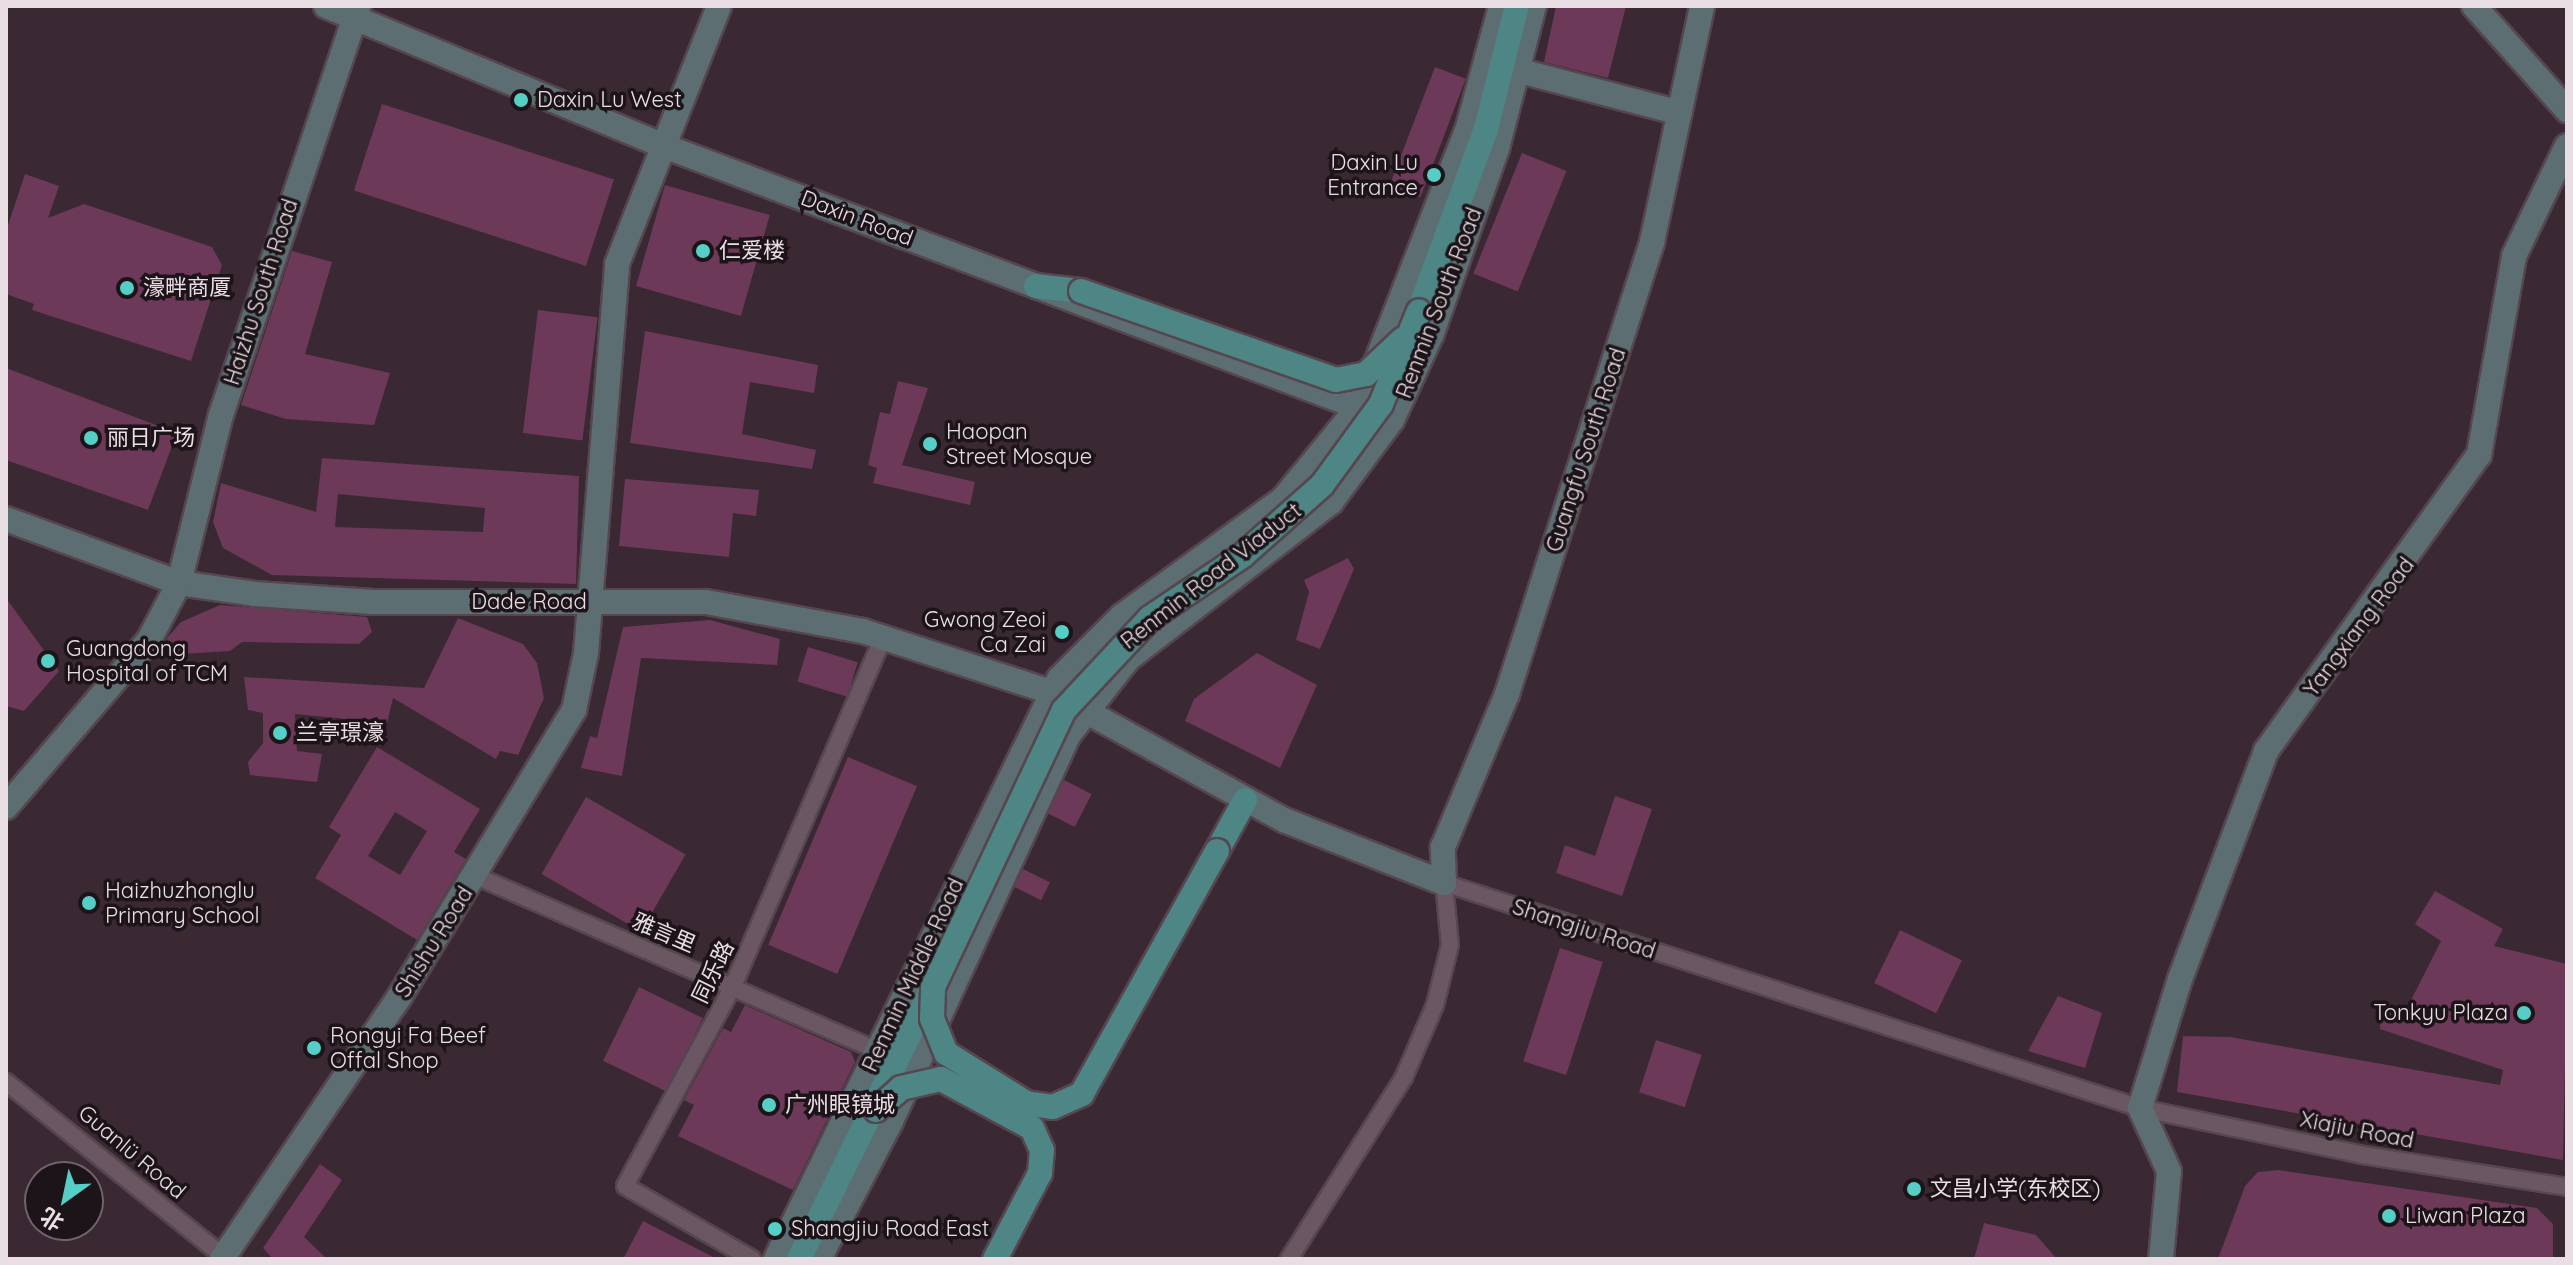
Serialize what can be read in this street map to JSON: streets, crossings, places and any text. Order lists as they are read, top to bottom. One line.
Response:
{"streets":{"main road":["Renmin Road Viaduct"],"street":["Daxin Road","Haizhu South Road","Renmin South Road","Guangfu South Road","Dade Road","Yangxiang Road","Shangjiu Road","雅言里","Shishu Road","同乐路","Renmin Middle Road","Xiajiu Road","Guanlü Road"]},"crossings":[["Daxin Road","Haizhu South Road"],["Daxin Road","Renmin South Road"],["Daxin Road","Shishu Road"],["Haizhu South Road","Dade Road"],["Renmin South Road","Dade Road"],["Renmin South Road","Shangjiu Road"],["Renmin South Road","Renmin Middle Road"],["Guangfu South Road","Shangjiu Road"],["Dade Road","Shangjiu Road"],["Dade Road","Shishu Road"],["Dade Road","同乐路"],["Dade Road","Renmin Middle Road"],["Yangxiang Road","Shangjiu Road"],["Yangxiang Road","Xiajiu Road"],["Shangjiu Road","Renmin Middle Road"],["Shangjiu Road","Xiajiu Road"],["雅言里","Shishu Road"],["雅言里","同乐路"],["雅言里","Renmin Middle Road"],["Shishu Road","Guanlü Road"]],"places":["Daxin Lu West","Daxin Lu Entrance","仁爱楼","濠畔商厦","丽日广场","Haopan Street Mosque","Gwong Zeoi Ca Zai","Guangdong Hospital of TCM","兰亭璟濠","Haizhuzhonglu Primary School","Tonkyu Plaza","Rongyi Fa Beef Offal Shop","广州眼镜城","文昌小学(东校区)","Liwan Plaza","Shangjiu Road East"],"north":"bottom left"}
